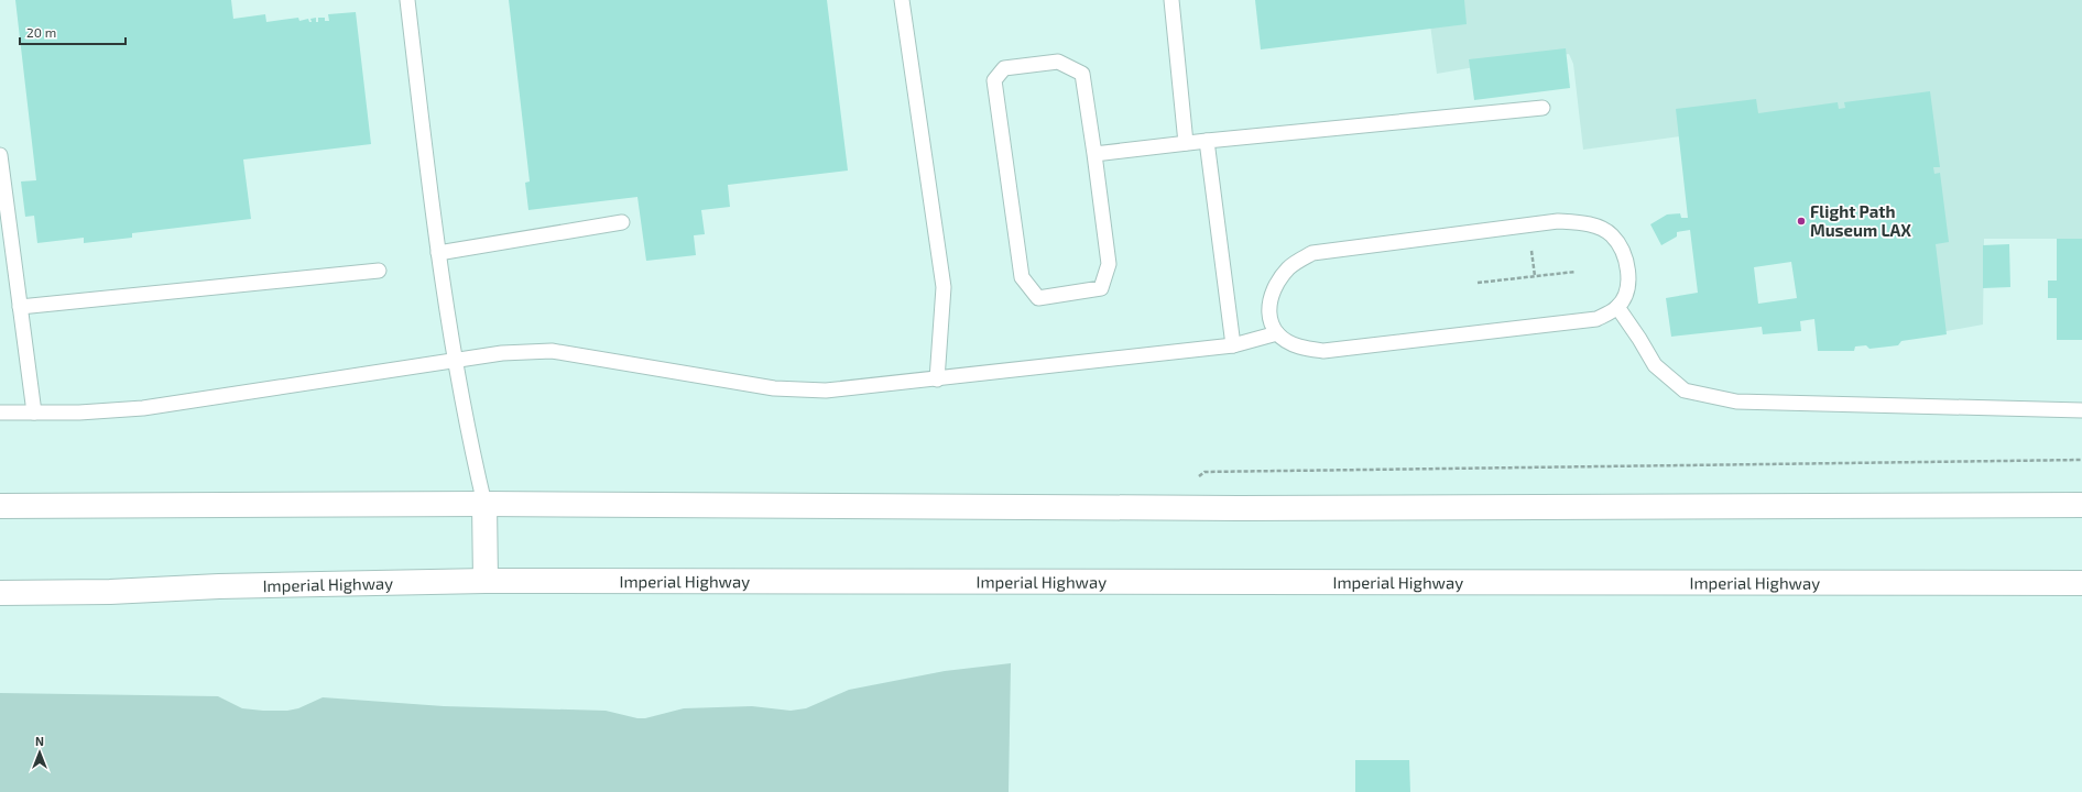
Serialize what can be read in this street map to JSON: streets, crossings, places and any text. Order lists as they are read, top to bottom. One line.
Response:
{"streets":{"main road":["Imperial Highway"]},"places":["Flight Path Museum LAX"],"scale_bar":"20 m","north":"top"}
